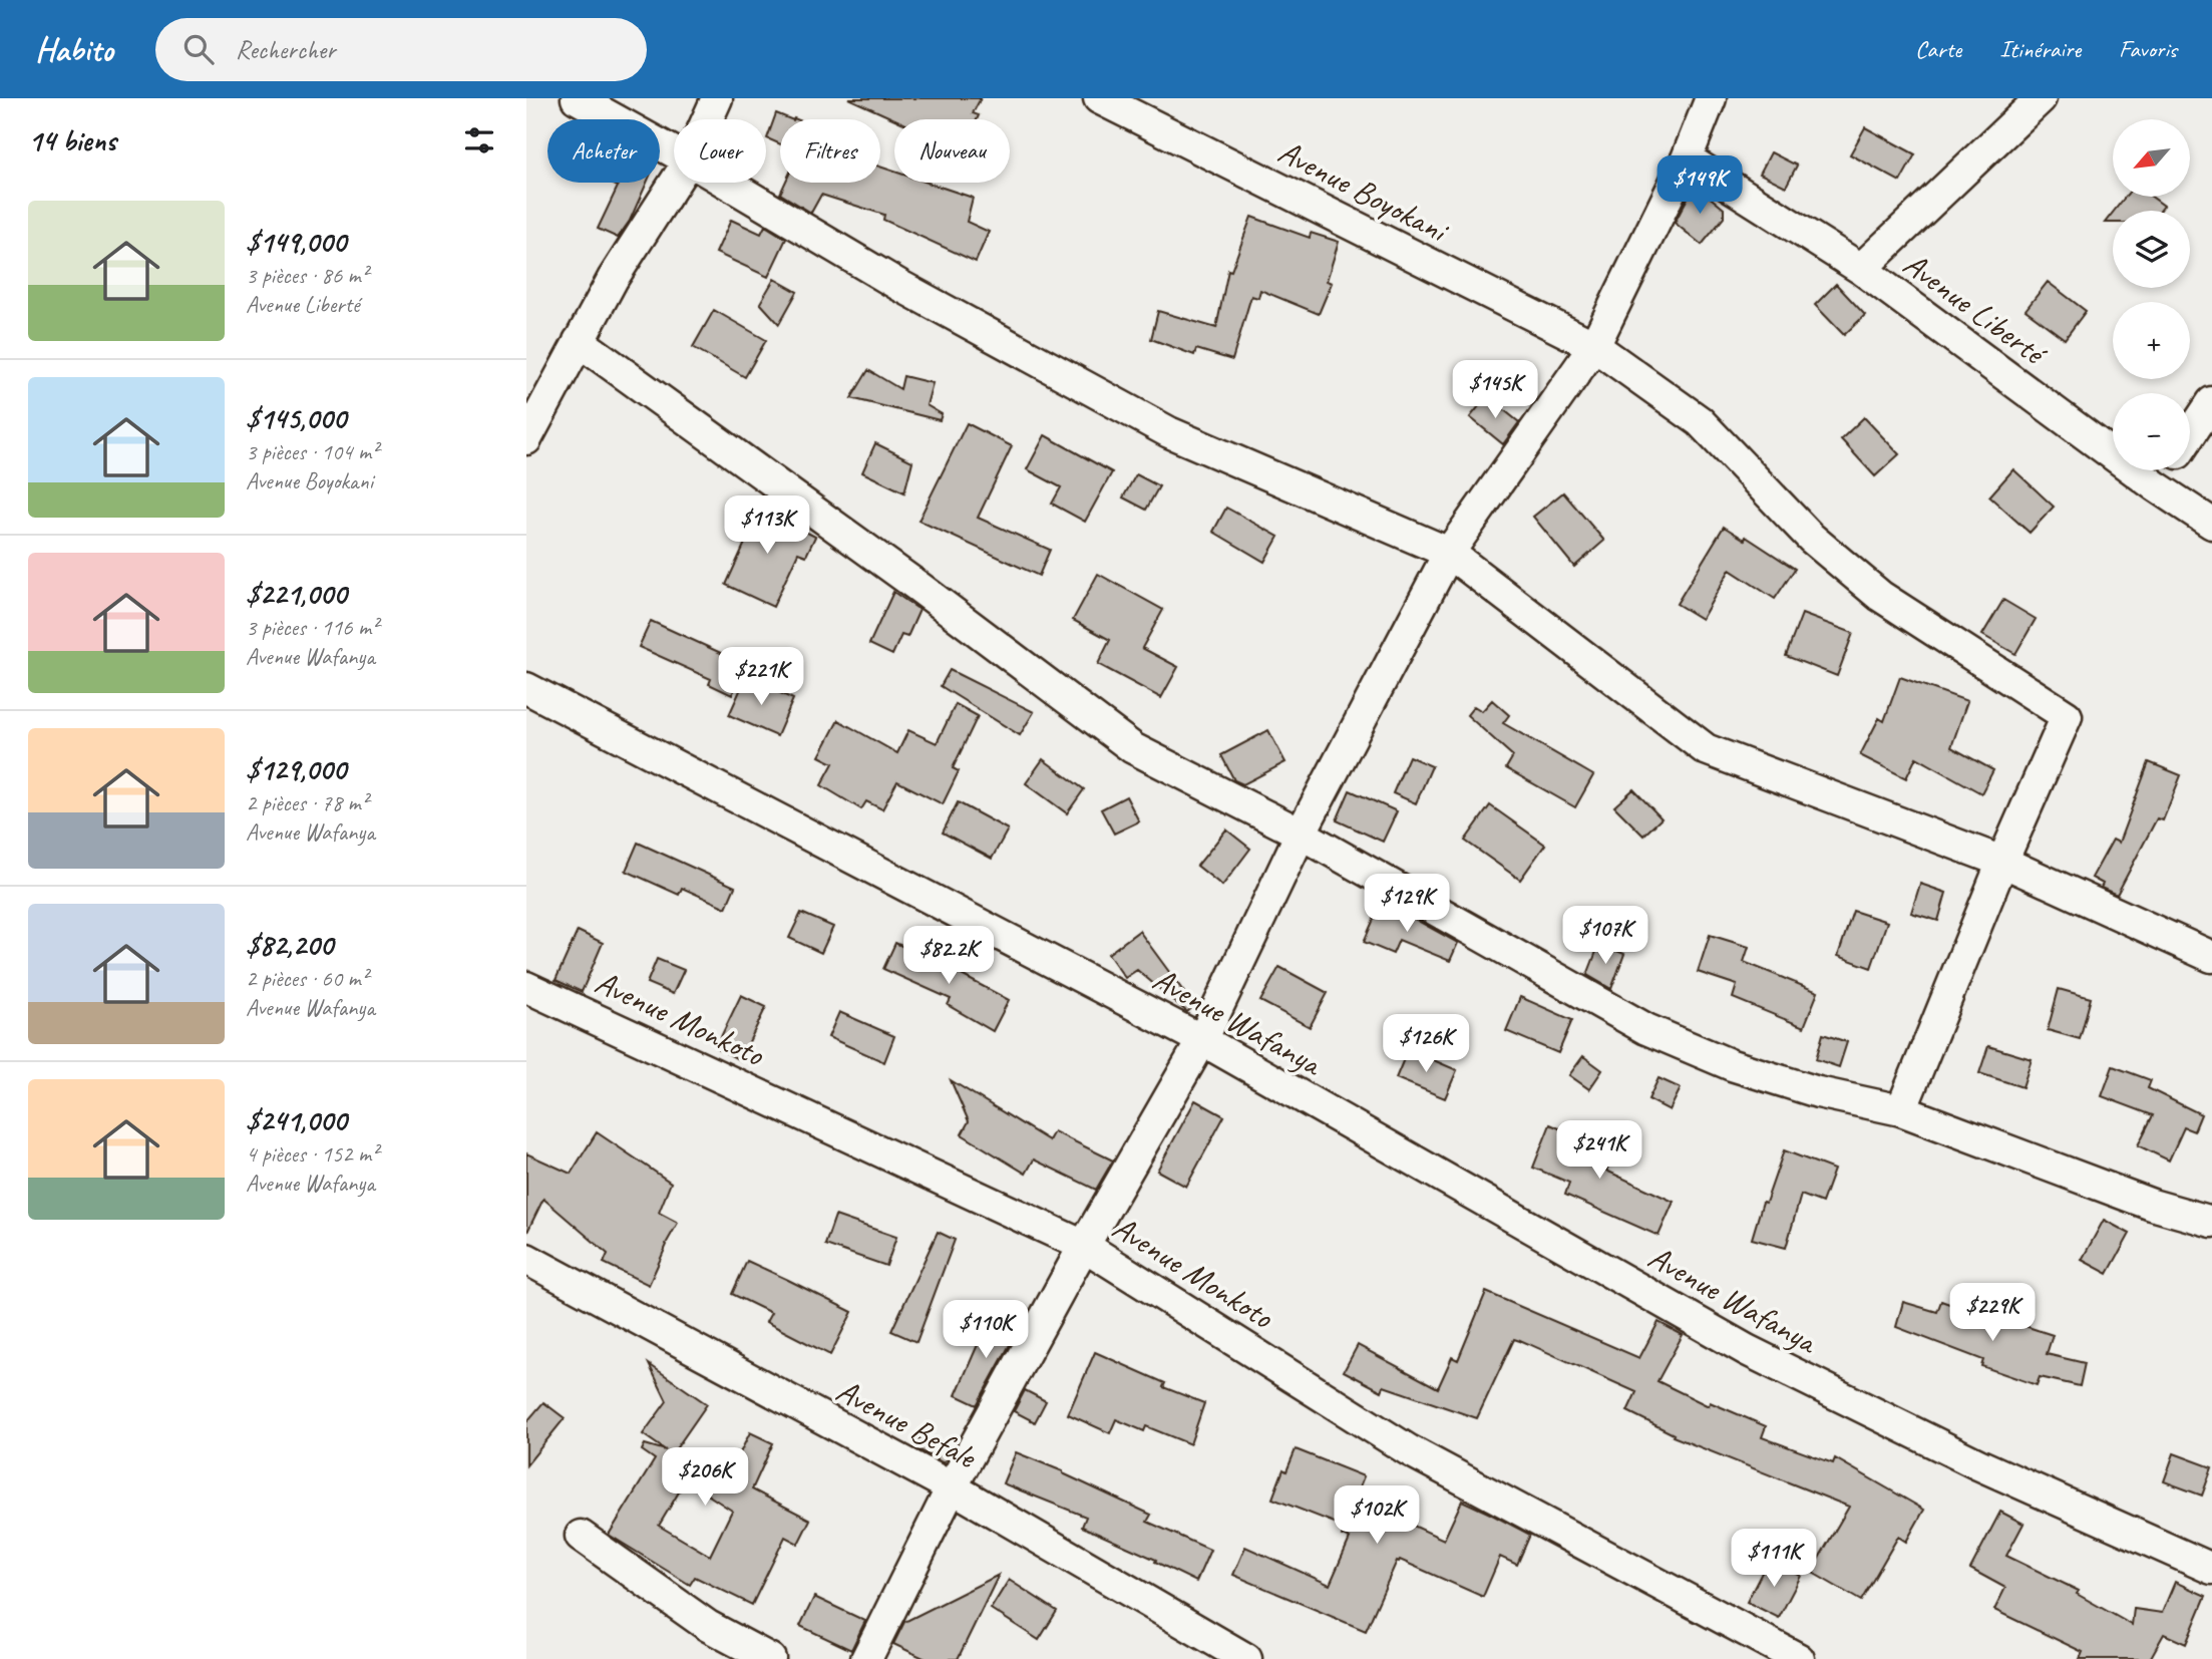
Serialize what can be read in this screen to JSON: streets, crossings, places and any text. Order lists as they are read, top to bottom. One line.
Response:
{"streets":{"street":["Avenue Boyokani","Avenue Liberté","Avenue Monkoto","Avenue Wafanya","Avenue Befale"]},"north":"bottom left","page":{"header":"Habito","search":"Rechercher","nav":["Carte","Itinéraire","Favoris"],"heading":"14 biens","map_buttons":["+","−"],"chip":["Acheter","Louer","Filtres","Nouveau"],"price":["$149K","$145K","$113K","$221K","$129K","$107K","$82.2K","$126K","$241K","$229K","$110K","$206K","$102K","$111K"],"list":[{"name":"$149,000","note":"3 pièces · 86 m² · Avenue Liberté"},{"name":"$145,000","note":"3 pièces · 104 m² · Avenue Boyokani"},{"name":"$221,000","note":"3 pièces · 116 m² · Avenue Wafanya"},{"name":"$129,000","note":"2 pièces · 78 m² · Avenue Wafanya"},{"name":"$82,200","note":"2 pièces · 60 m² · Avenue Wafanya"},{"name":"$241,000","note":"4 pièces · 152 m² · Avenue Wafanya"}]}}
